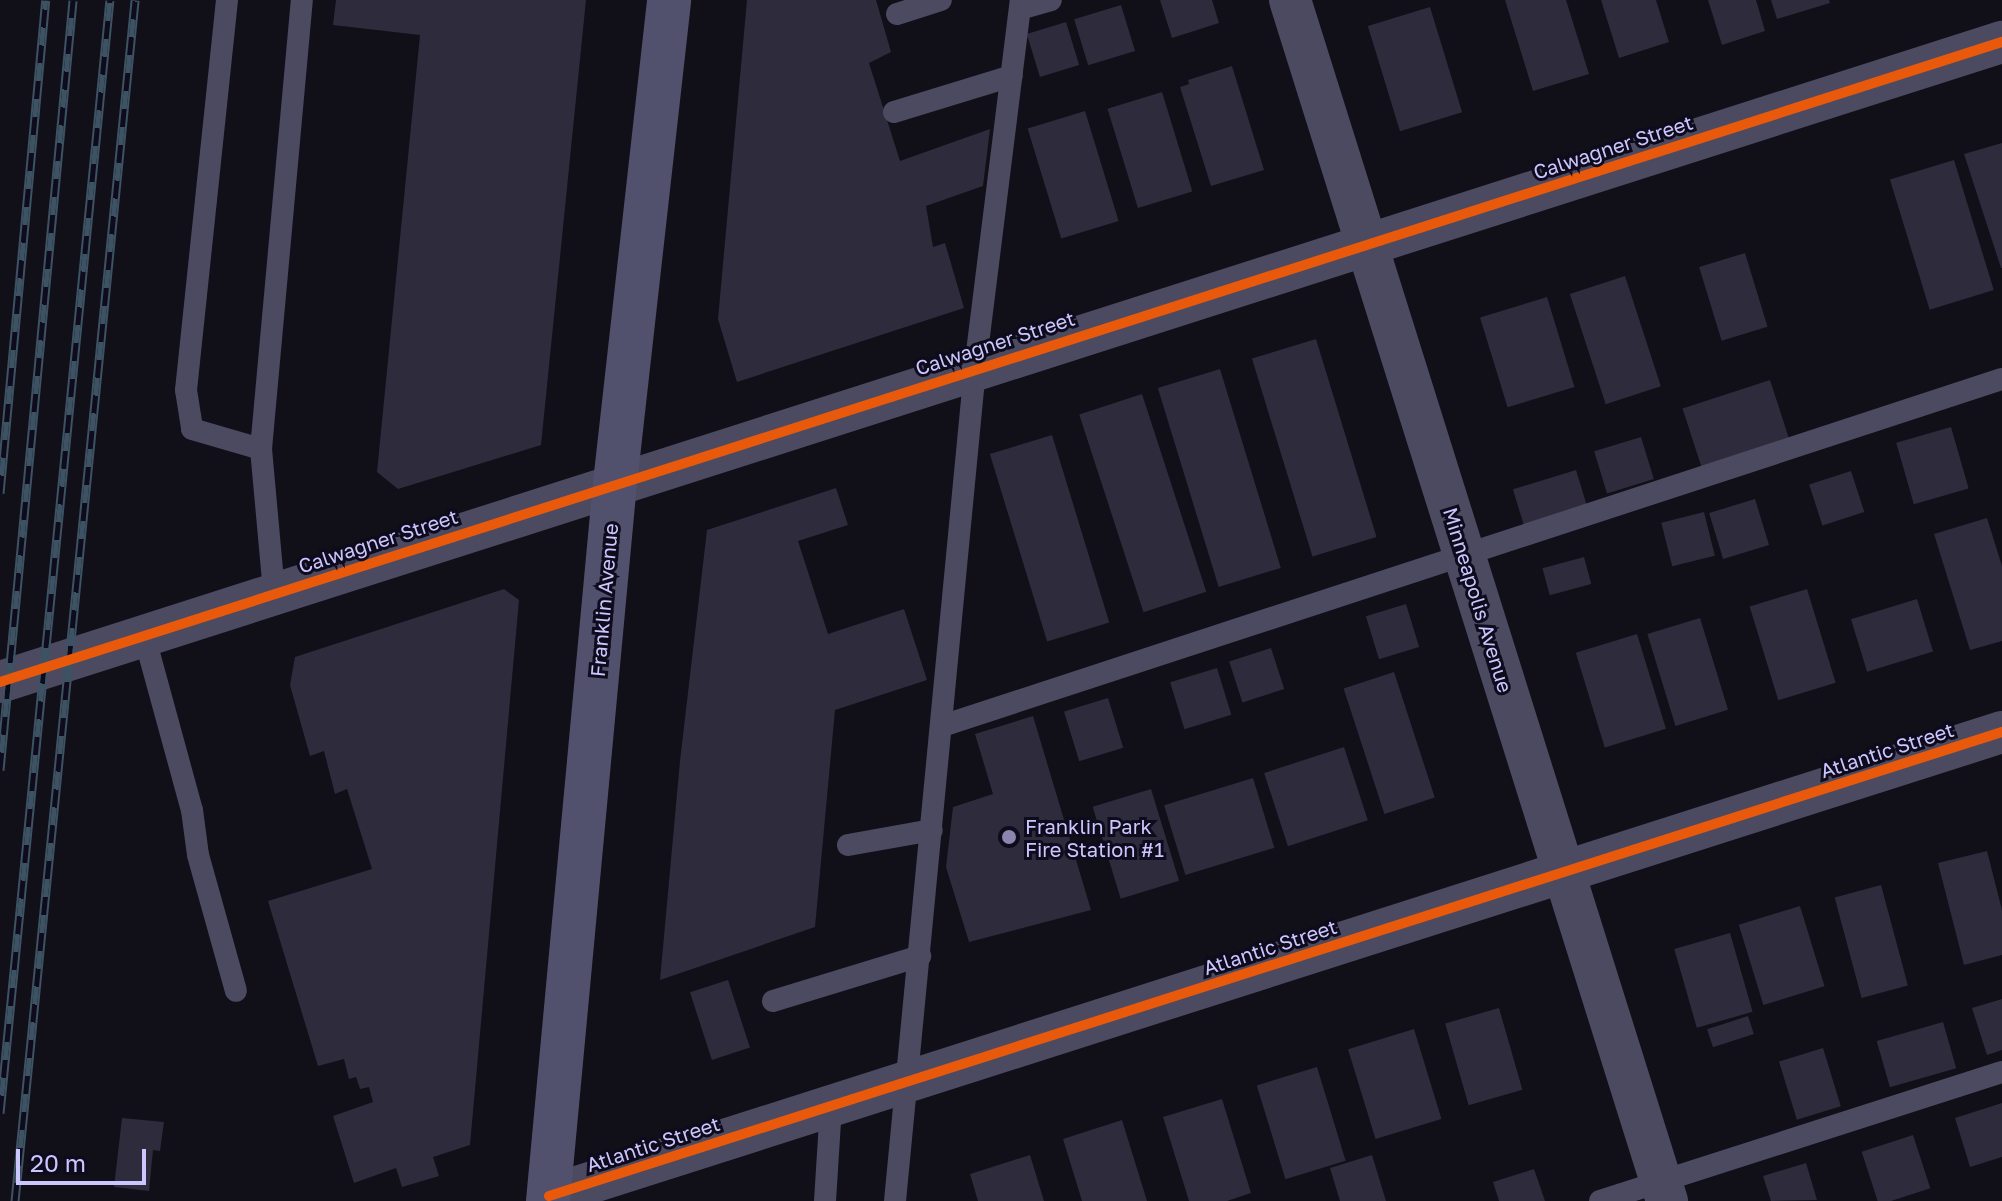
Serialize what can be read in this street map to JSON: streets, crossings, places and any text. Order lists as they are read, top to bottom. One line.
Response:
{"streets":{"main road":["Franklin Avenue"],"street":["Calwagner Street","Minneapolis Avenue","Atlantic Street"]},"crossings":[["Calwagner Street","Franklin Avenue"],["Calwagner Street","Minneapolis Avenue"],["Franklin Avenue","Atlantic Street"],["Minneapolis Avenue","Atlantic Street"]],"places":["Franklin Park Fire Station #1"],"scale_bar":"20 m"}
